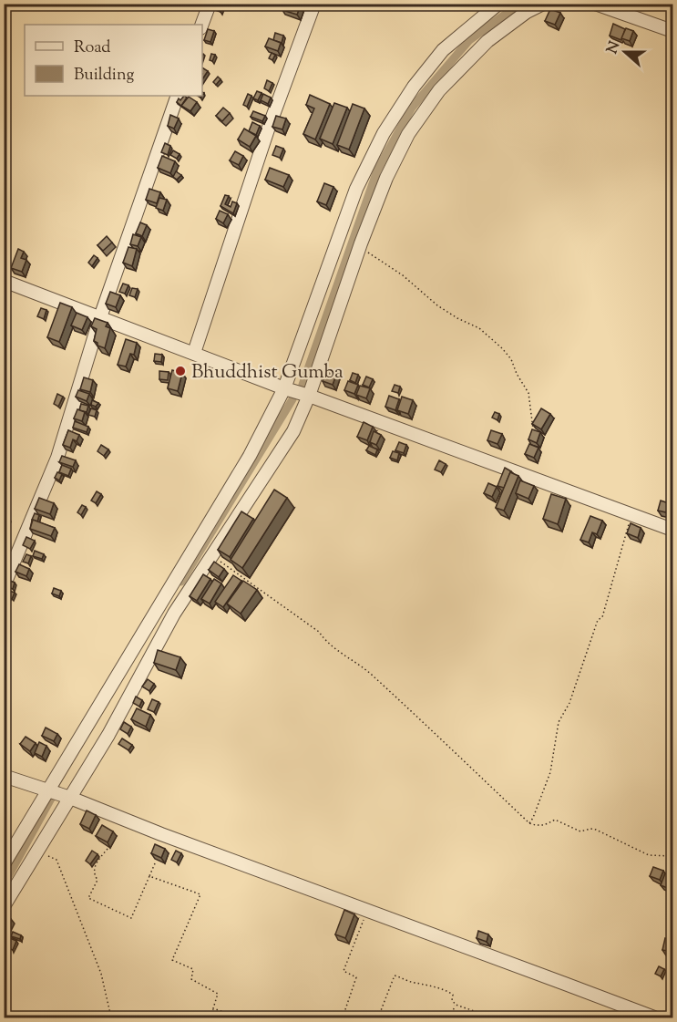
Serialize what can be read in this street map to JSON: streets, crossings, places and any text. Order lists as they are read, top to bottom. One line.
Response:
{"places":["Bhuddhist Gumba"],"legend":["Road","Building"],"north":"left"}
